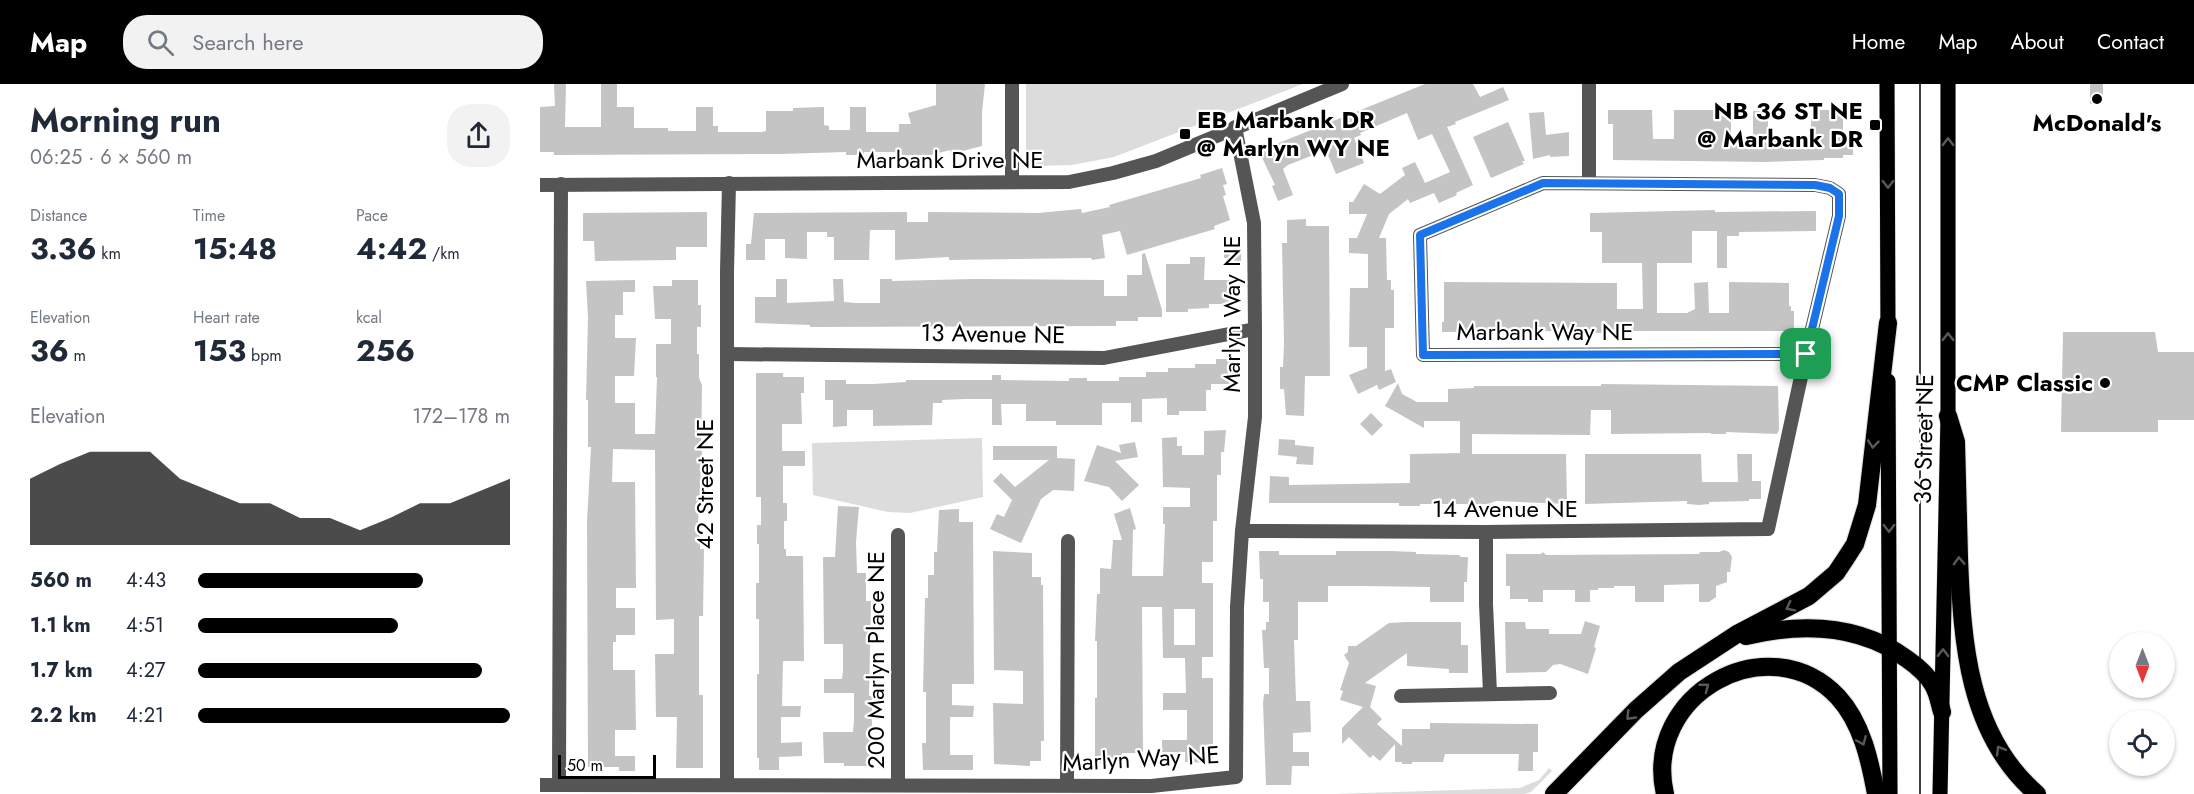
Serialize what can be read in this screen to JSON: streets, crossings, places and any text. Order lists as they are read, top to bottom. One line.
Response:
{"streets":{"main road":["36 Street NE"],"street":["Marbank Drive NE","Marlyn Way NE","Marbank Way NE","13 Avenue NE","42 Street NE","14 Avenue NE","200 Marlyn Place NE"]},"crossings":[["Marbank Drive NE","Marlyn Way NE"],["Marbank Drive NE","42 Street NE"],["Marlyn Way NE","13 Avenue NE"],["Marlyn Way NE","42 Street NE"],["Marlyn Way NE","14 Avenue NE"],["Marlyn Way NE","200 Marlyn Place NE"],["Marbank Way NE","14 Avenue NE"],["13 Avenue NE","42 Street NE"]],"places":{"other":["McDonald's","CMP Classic"],"transit":["NB 36 ST NE @ Marbank DR","EB Marbank DR @ Marlyn WY NE"]},"scale_bar":"50 m","north":"bottom","page":{"header":"Map","search":"Search here","nav":["Home","Map","About","Contact"],"heading":["Morning run","06:25 · 6 × 560 m"],"stats":[["Distance","3.36 km"],["Time","15:48"],["Pace","4:42 /km"],["Elevation","36 m"],["Heart rate","153 bpm"],["kcal","256"]],"chart":["Elevation","172–178 m"],"list":[{"name":"560 m","note":"4:43"},{"name":"1.1 km","note":"4:51"},{"name":"1.7 km","note":"4:27"},{"name":"2.2 km","note":"4:21"}],"scale":"50 m"}}
